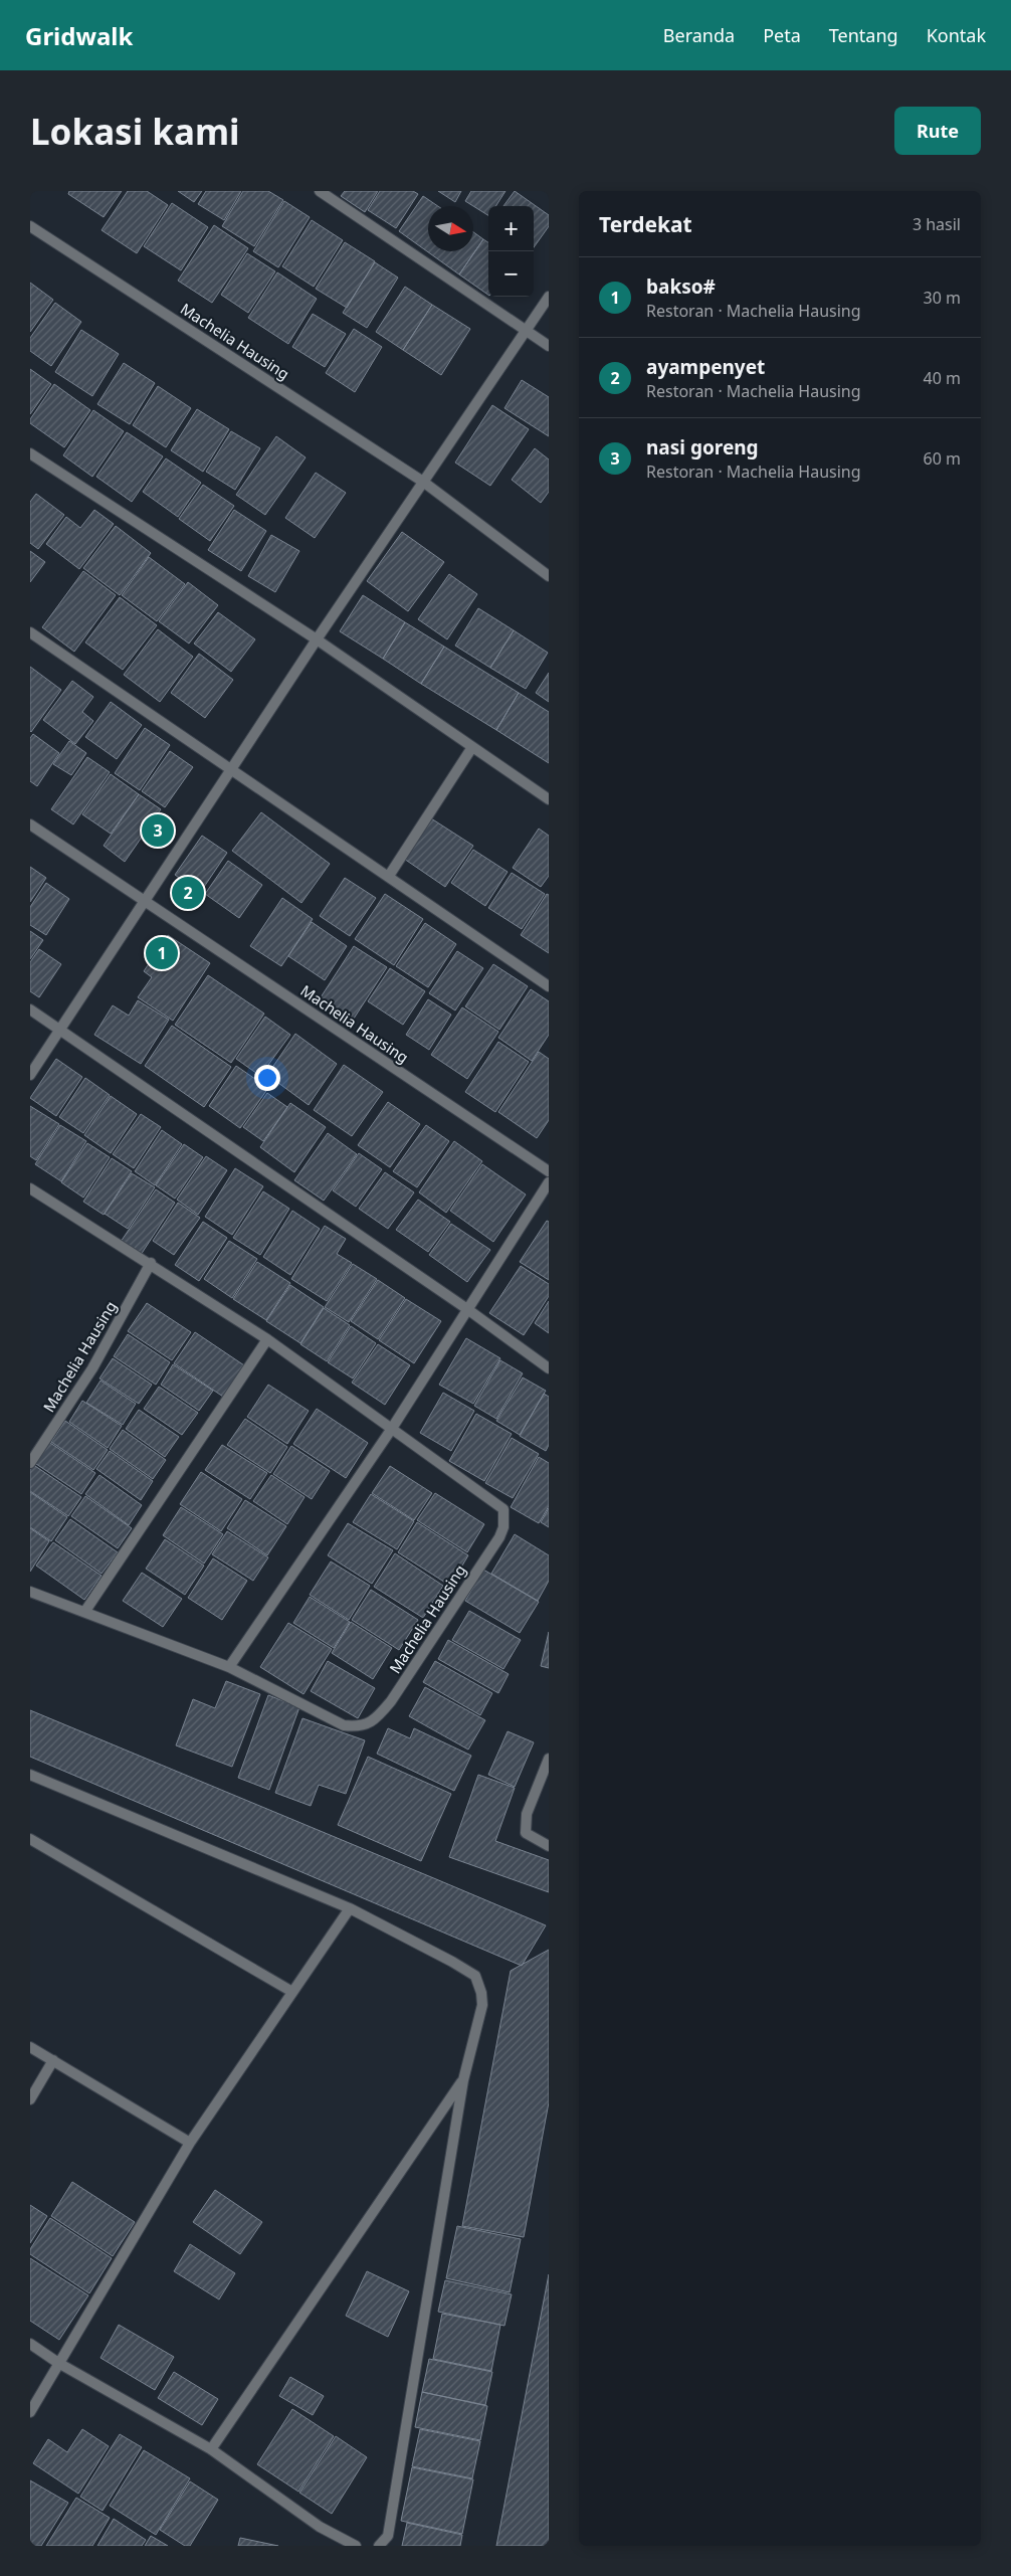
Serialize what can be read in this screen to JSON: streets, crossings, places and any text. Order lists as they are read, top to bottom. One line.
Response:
{"streets":{"street":["Machelia Hausing"]},"north":"right","page":{"header":"Gridwalk","nav":["Beranda","Peta","Tentang","Kontak"],"buttons":"Rute","title":"Lokasi kami","heading":["Terdekat","3 hasil"],"map_buttons":["+","−"],"list":[{"mark":"1","name":"bakso#","note":"Restoran · Machelia Hausing","value":"30 m"},{"mark":"2","name":"ayampenyet","note":"Restoran · Machelia Hausing","value":"40 m"},{"mark":"3","name":"nasi goreng","note":"Restoran · Machelia Hausing","value":"60 m"}],"pins":["3","2","1"]}}
